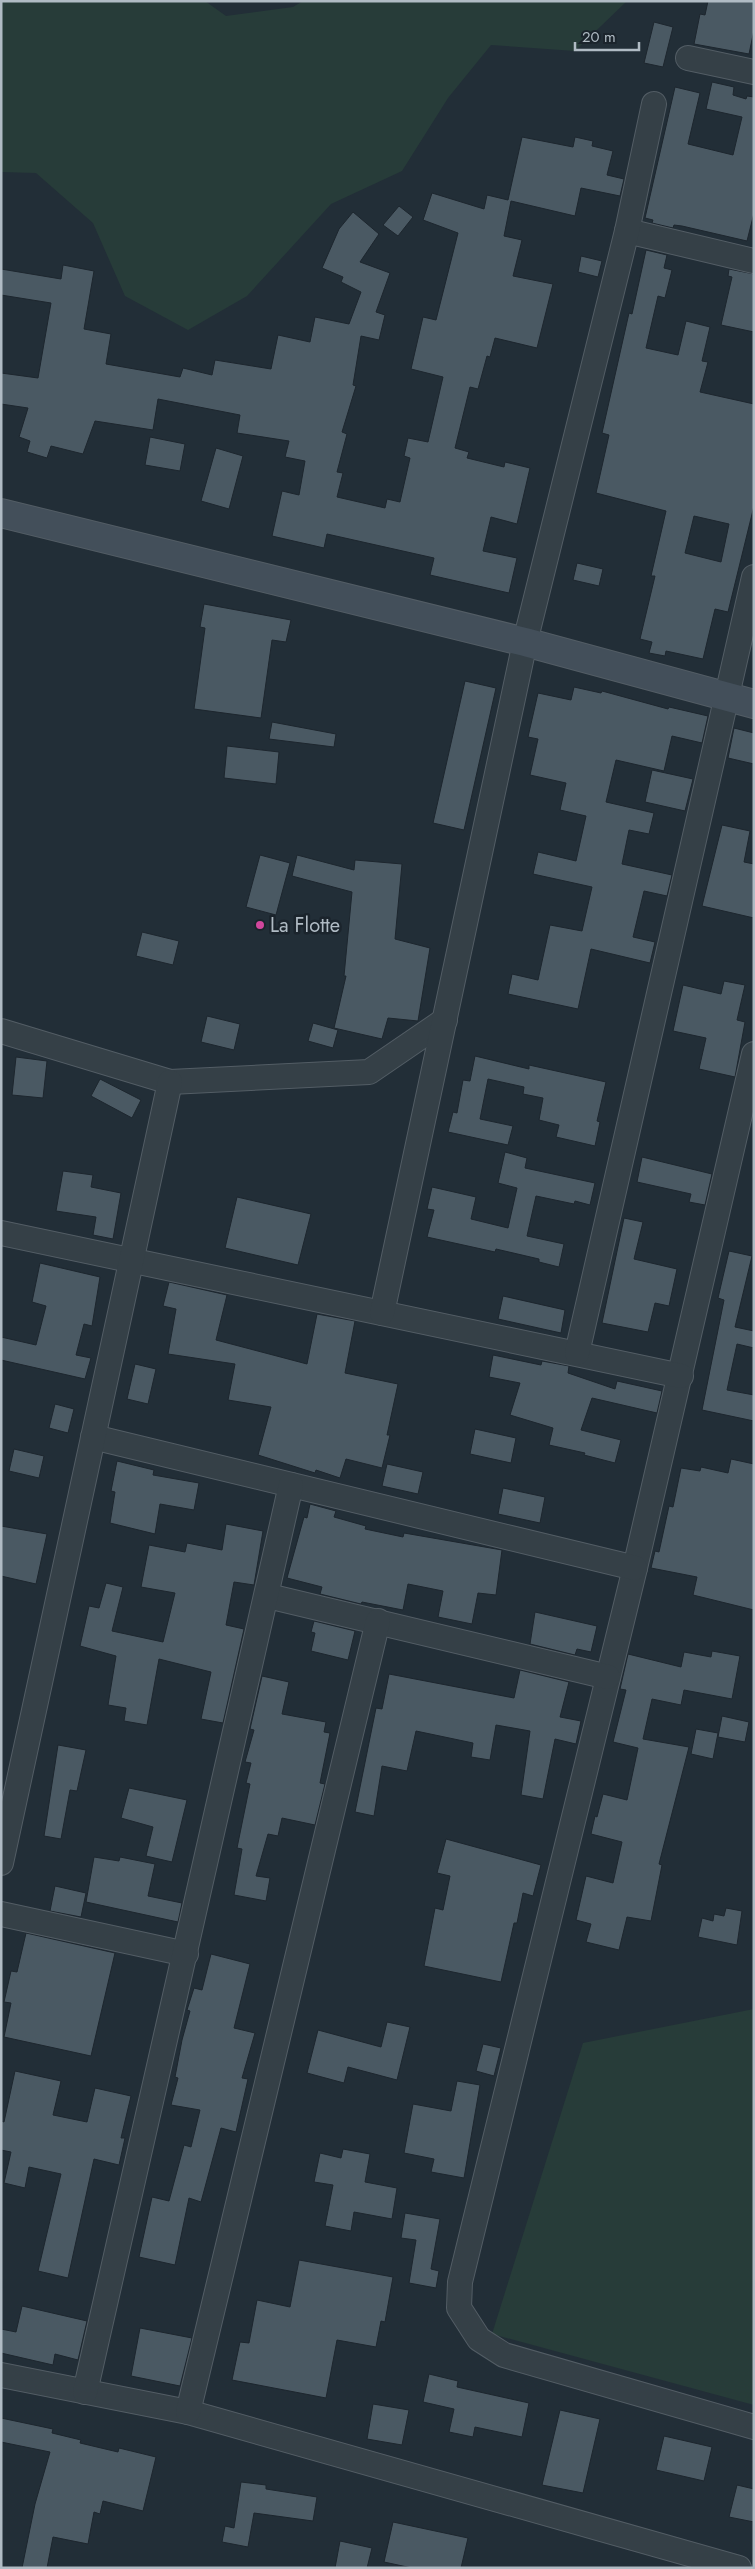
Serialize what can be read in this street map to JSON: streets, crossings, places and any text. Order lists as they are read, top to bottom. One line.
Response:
{"places":["La Flotte"],"scale_bar":"20 m"}
